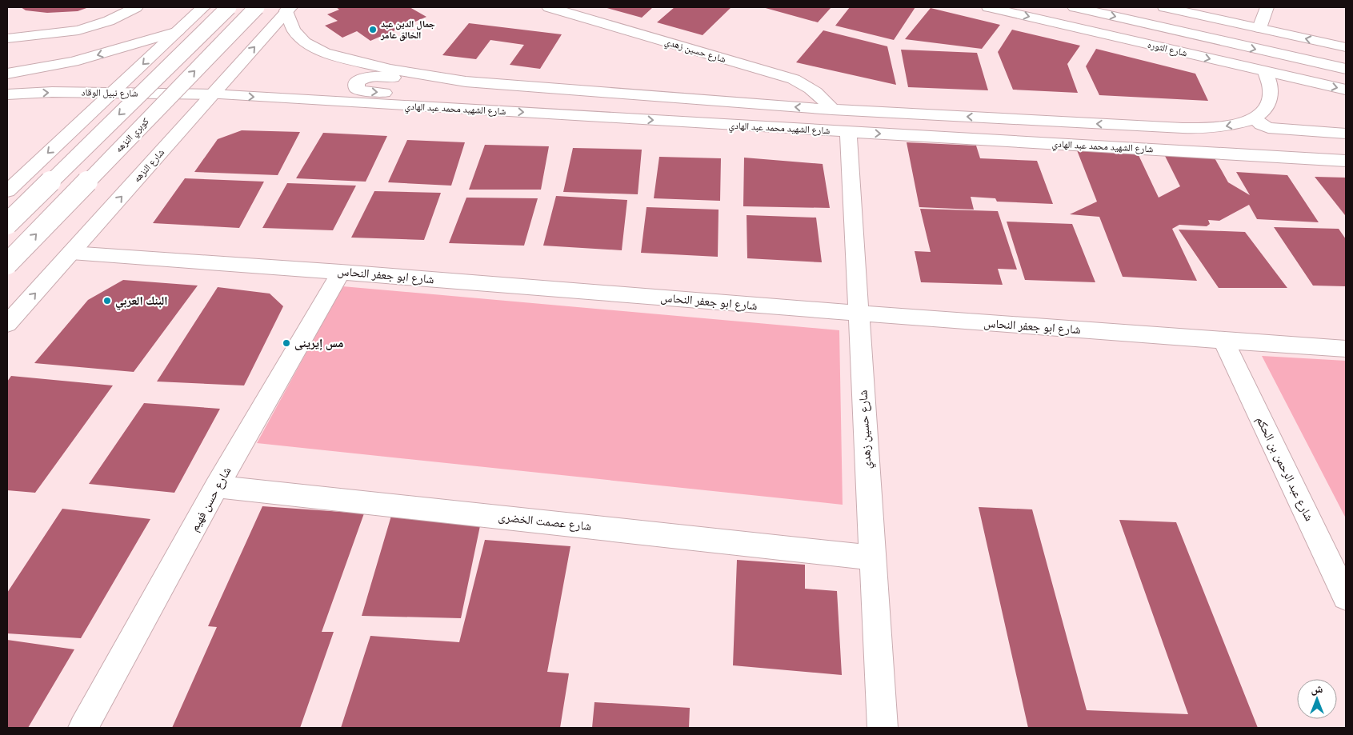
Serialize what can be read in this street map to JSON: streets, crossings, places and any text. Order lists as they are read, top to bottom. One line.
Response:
{"streets":{"main road":["شارع الثوره","شارع حسين زهدي","شارع نبيل الوقاد","شارع الشهيد محمد عبد الهادي","كوبري النزهه","شارع النزهه","شارع ابو جعفر النحاس","شارع عبد الرحمن بن الحكم","شارع حسن فهيم","شارع عصمت الخضرى"]},"crossings":[["شارع الثوره","شارع الشهيد محمد عبد الهادي"],["شارع حسين زهدي","شارع الشهيد محمد عبد الهادي"],["شارع حسين زهدي","شارع ابو جعفر النحاس"],["شارع حسين زهدي","شارع عصمت الخضرى"],["شارع نبيل الوقاد","شارع الشهيد محمد عبد الهادي"],["شارع نبيل الوقاد","شارع النزهه"],["شارع الشهيد محمد عبد الهادي","شارع النزهه"],["شارع النزهه","شارع ابو جعفر النحاس"],["شارع ابو جعفر النحاس","شارع عبد الرحمن بن الحكم"],["شارع ابو جعفر النحاس","شارع حسن فهيم"],["شارع حسن فهيم","شارع عصمت الخضرى"]],"places":["جمال الدين عبد الخالق عامر","البنك العربي","مس إيرينى"],"north":"top"}
